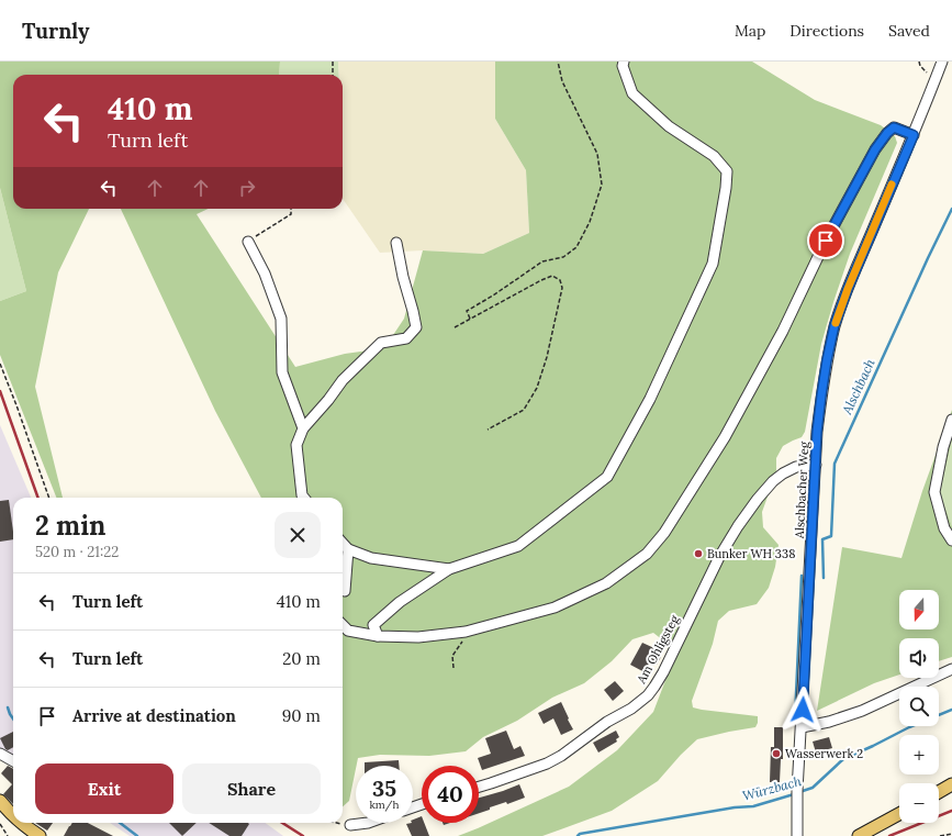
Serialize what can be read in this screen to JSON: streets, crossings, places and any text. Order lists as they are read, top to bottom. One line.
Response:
{"streets":{"street":["Alschbacher Weg","Am Ohligsteg"]},"crossings":[["Alschbacher Weg","Am Ohligsteg"]],"water":["Alschbach","Würzbach"],"places":["Bunker WH 338","Wasserwerk 2"],"north":"bottom","page":{"header":"Turnly","nav":["Map","Directions","Saved"],"turn":["410 m","Turn left"],"heading":["2 min","520 m · 21:22"],"list":[{"name":"Turn left","value":"410 m"},{"name":"Turn left","value":"20 m"},{"name":"Arrive at destination","value":"90 m"}],"map_buttons":["+","−"],"buttons":["Exit","Share"],"speed":"35 km/h","limit":"40"}}
